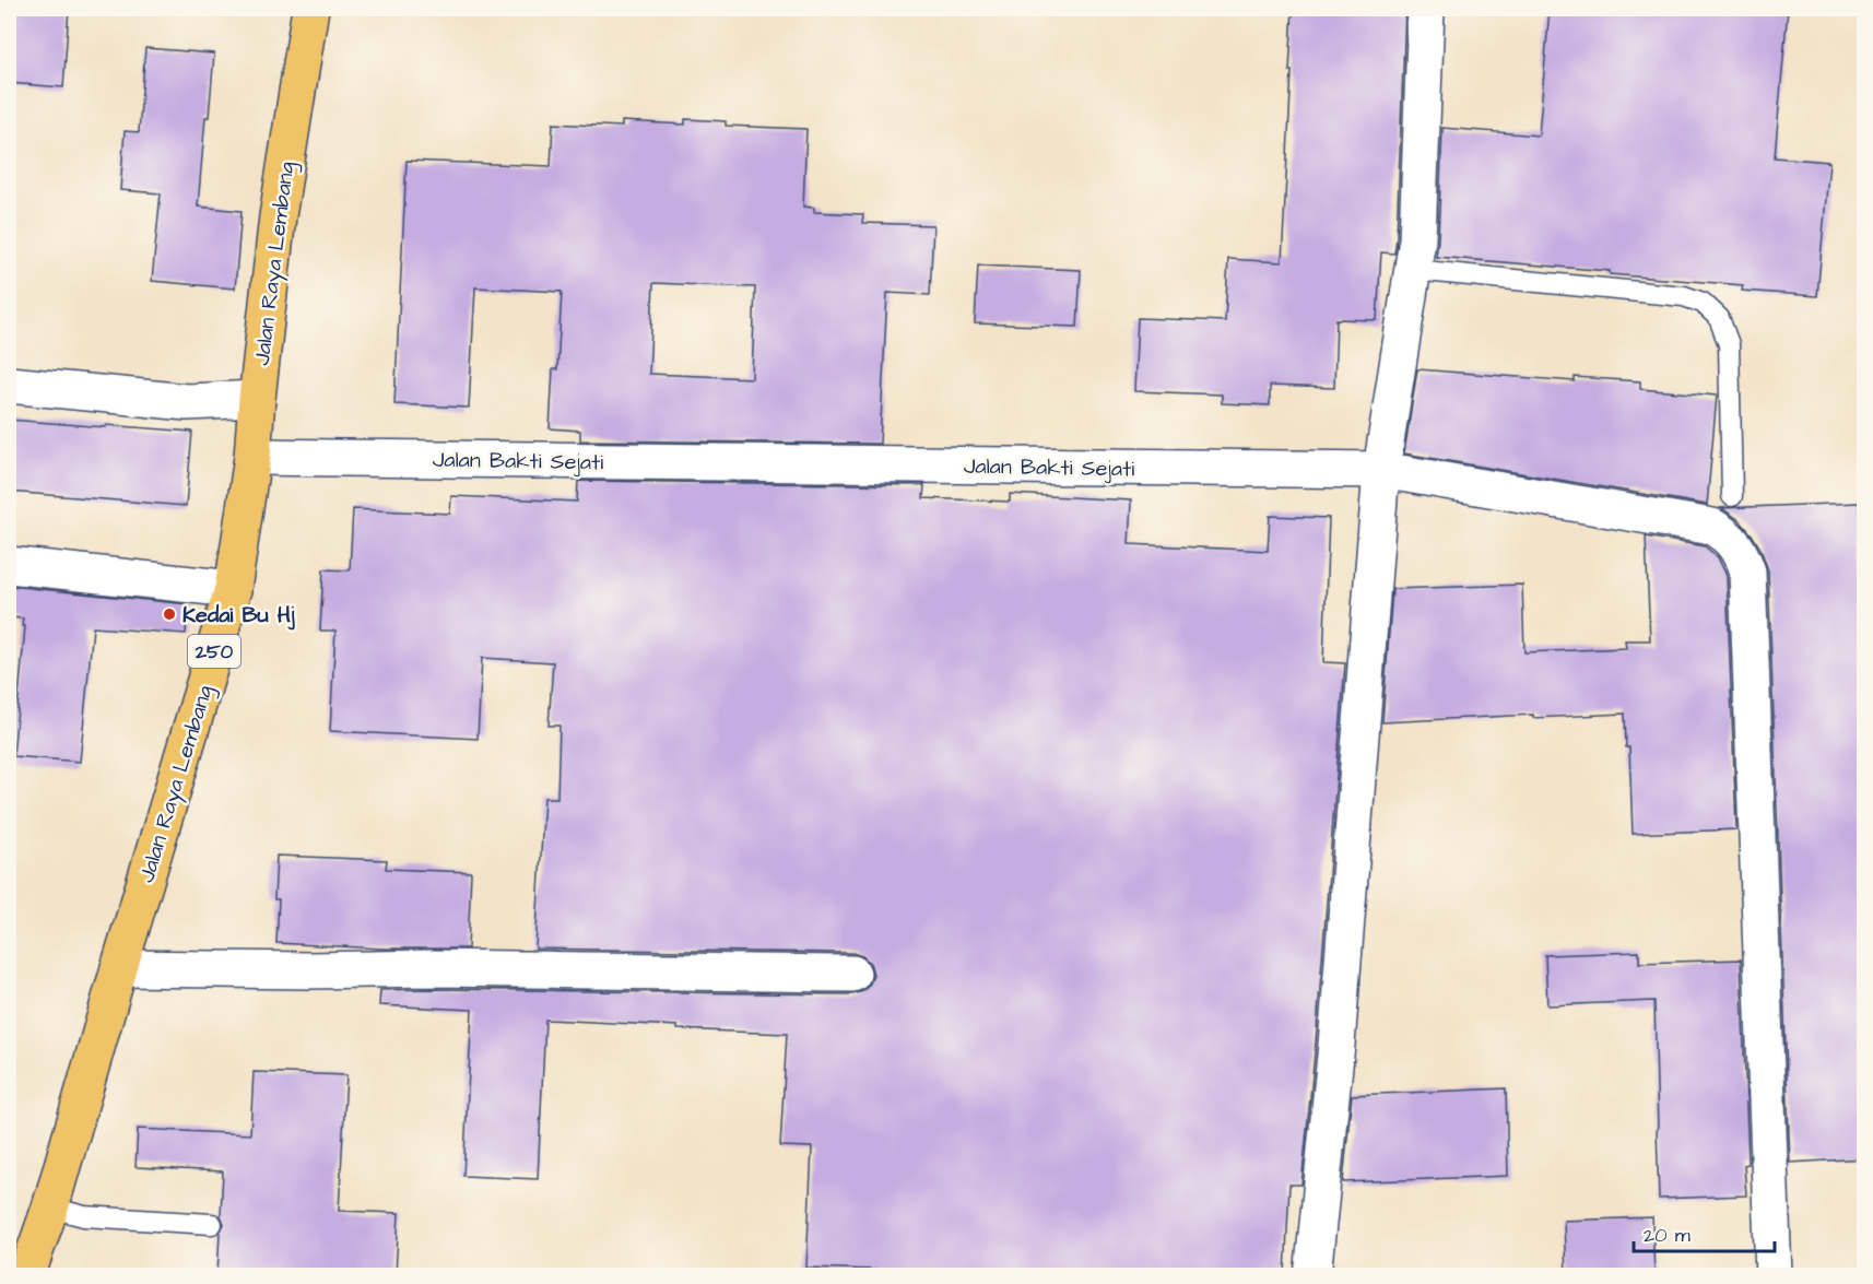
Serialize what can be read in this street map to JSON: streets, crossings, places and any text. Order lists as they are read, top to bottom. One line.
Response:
{"streets":{"main road":["Jalan Raya Lembang","250"],"street":["Jalan Bakti Sejati"]},"crossings":[["Jalan Raya Lembang","Jalan Bakti Sejati"]],"places":["Kedai Bu Hj"],"scale_bar":"20 m"}
